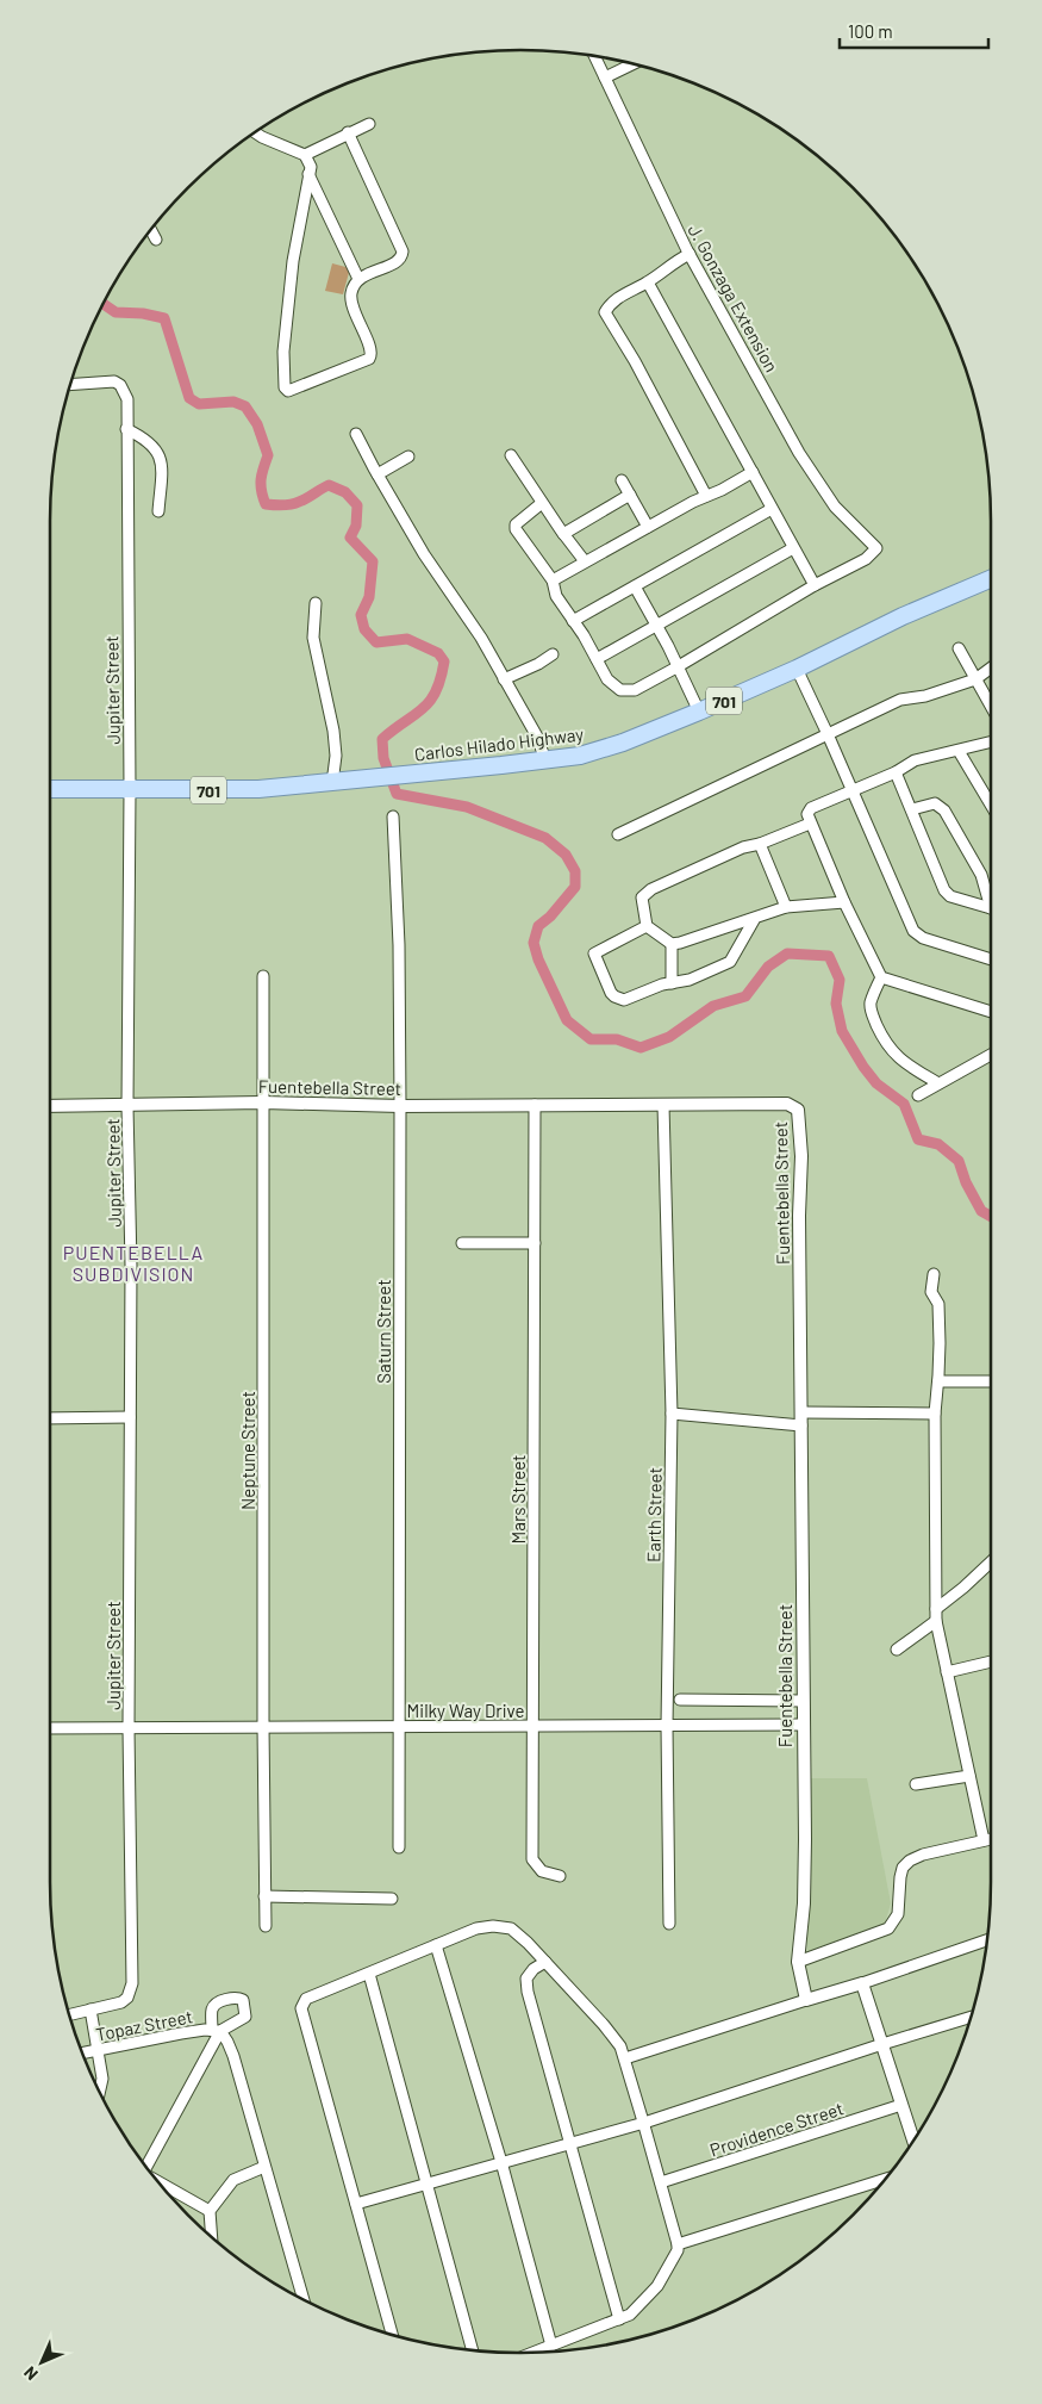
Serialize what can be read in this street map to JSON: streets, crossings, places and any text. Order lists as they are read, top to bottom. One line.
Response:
{"streets":{"main road":["701","Carlos Hilado Highway"],"street":["J. Gonzaga Extension","Jupiter Street","Fuentebella Street","Saturn Street","Neptune Street","Mars Street","Earth Street","Milky Way Drive","Topaz Street","Providence Street"]},"crossings":[["Jupiter Street","Carlos Hilado Highway"],["Jupiter Street","Fuentebella Street"],["Jupiter Street","Milky Way Drive"],["Fuentebella Street","Saturn Street"],["Fuentebella Street","Neptune Street"],["Fuentebella Street","Mars Street"],["Fuentebella Street","Earth Street"],["Fuentebella Street","Milky Way Drive"],["Saturn Street","Milky Way Drive"],["Neptune Street","Milky Way Drive"],["Mars Street","Milky Way Drive"],["Earth Street","Milky Way Drive"]],"districts":["PUENTEBELLA SUBDIVISION"],"scale_bar":"100 m","north":"bottom left"}
